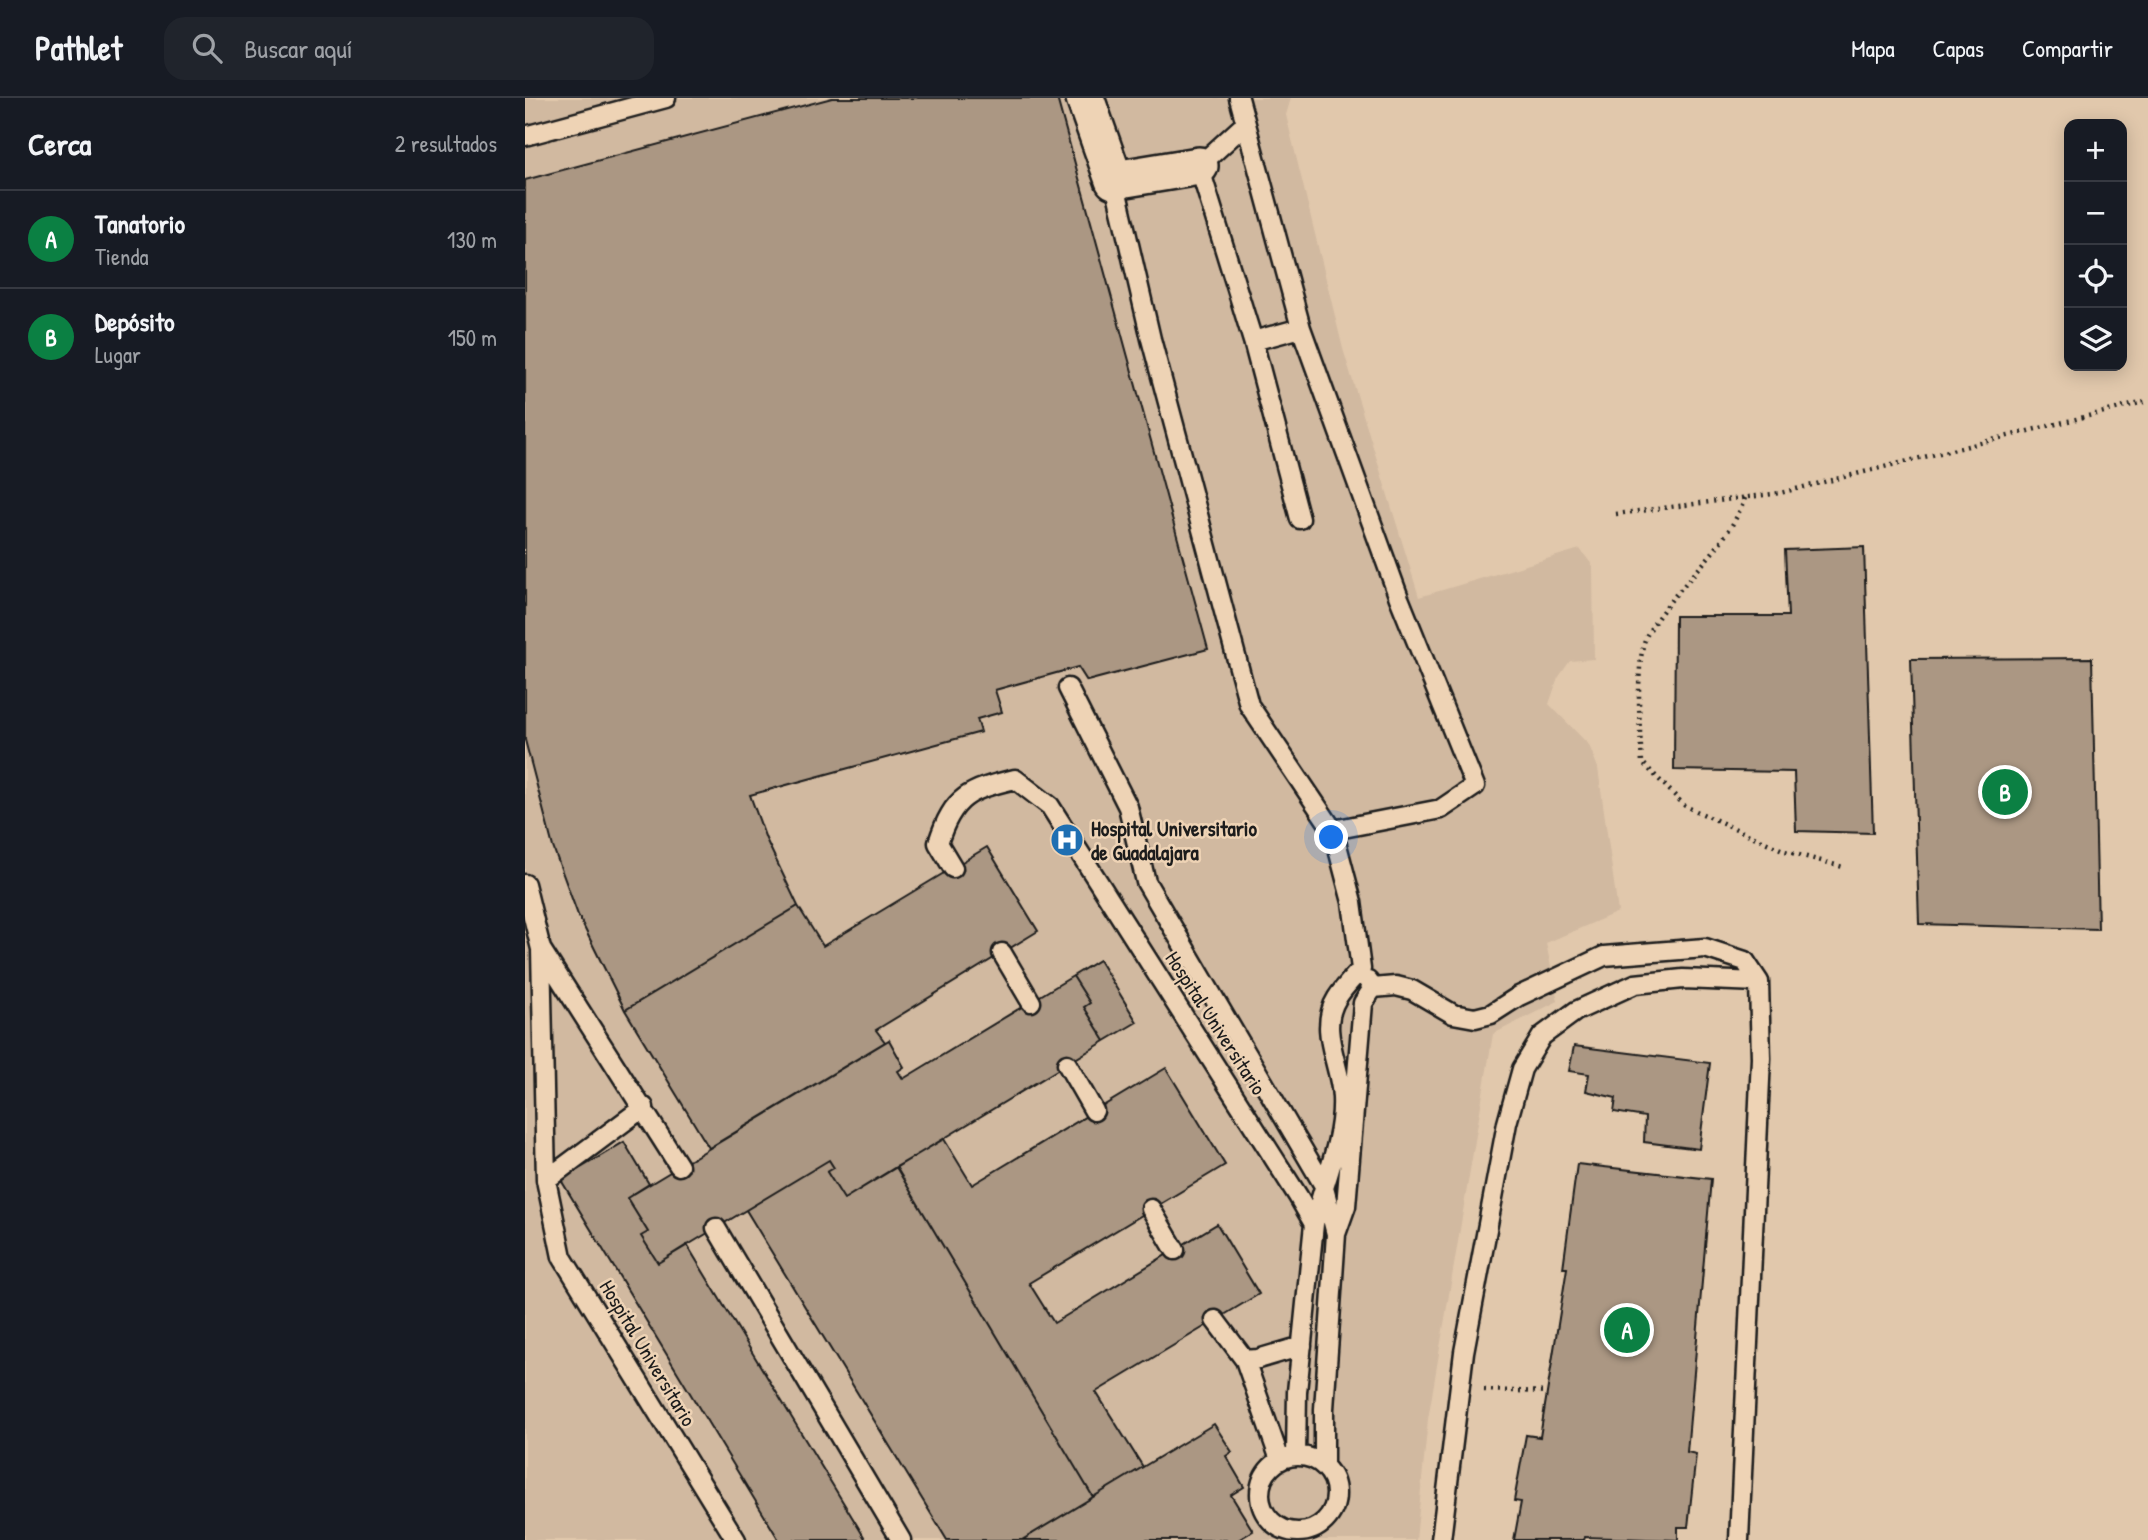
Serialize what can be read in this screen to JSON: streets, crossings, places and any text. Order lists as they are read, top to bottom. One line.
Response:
{"streets":{"lane":["Hospital Universitario"]},"places":{"hospital":["Hospital Universitario de Guadalajara"]},"page":{"header":"Pathlet","search":"Buscar aquí","nav":["Mapa","Capas","Compartir"],"heading":["Cerca","2 resultados"],"map_buttons":["+","−"],"list":[{"mark":"A","name":"Tanatorio","note":"Tienda","value":"130 m"},{"mark":"B","name":"Depósito","note":"Lugar","value":"150 m"}],"pins":["B","A"]}}
